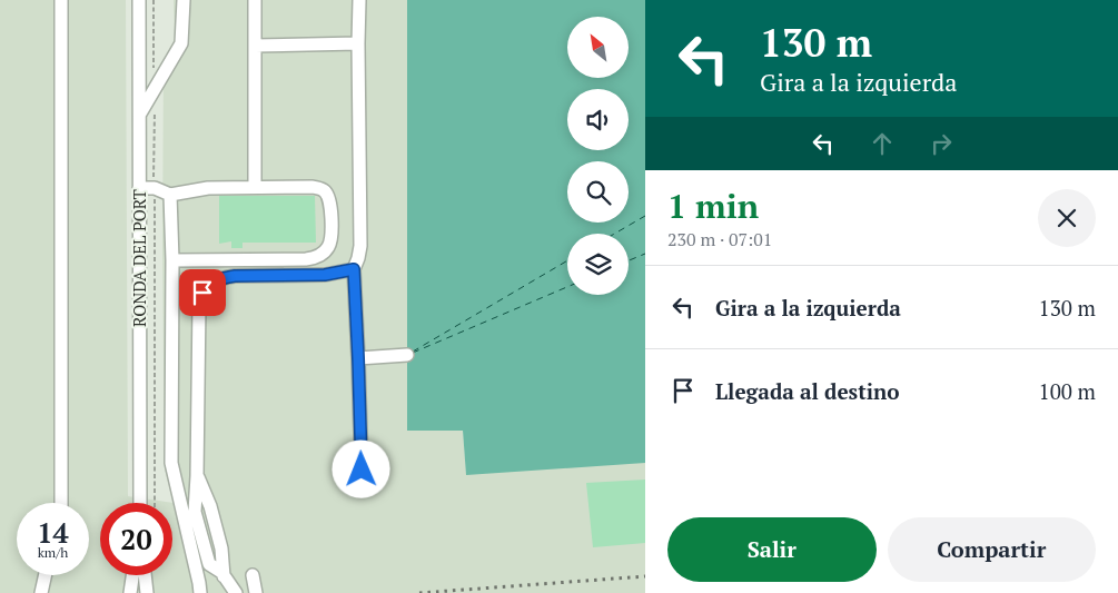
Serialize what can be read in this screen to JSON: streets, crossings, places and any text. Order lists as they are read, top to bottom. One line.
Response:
{"streets":{"street":["RONDA DEL PORT"]},"north":"top left","page":{"turn":["130 m","Gira a la izquierda"],"heading":["1 min","230 m · 07:01"],"list":[{"name":"Gira a la izquierda","value":"130 m"},{"name":"Llegada al destino","value":"100 m"}],"speed":"14 km/h","limit":"20","buttons":["Salir","Compartir"]}}
